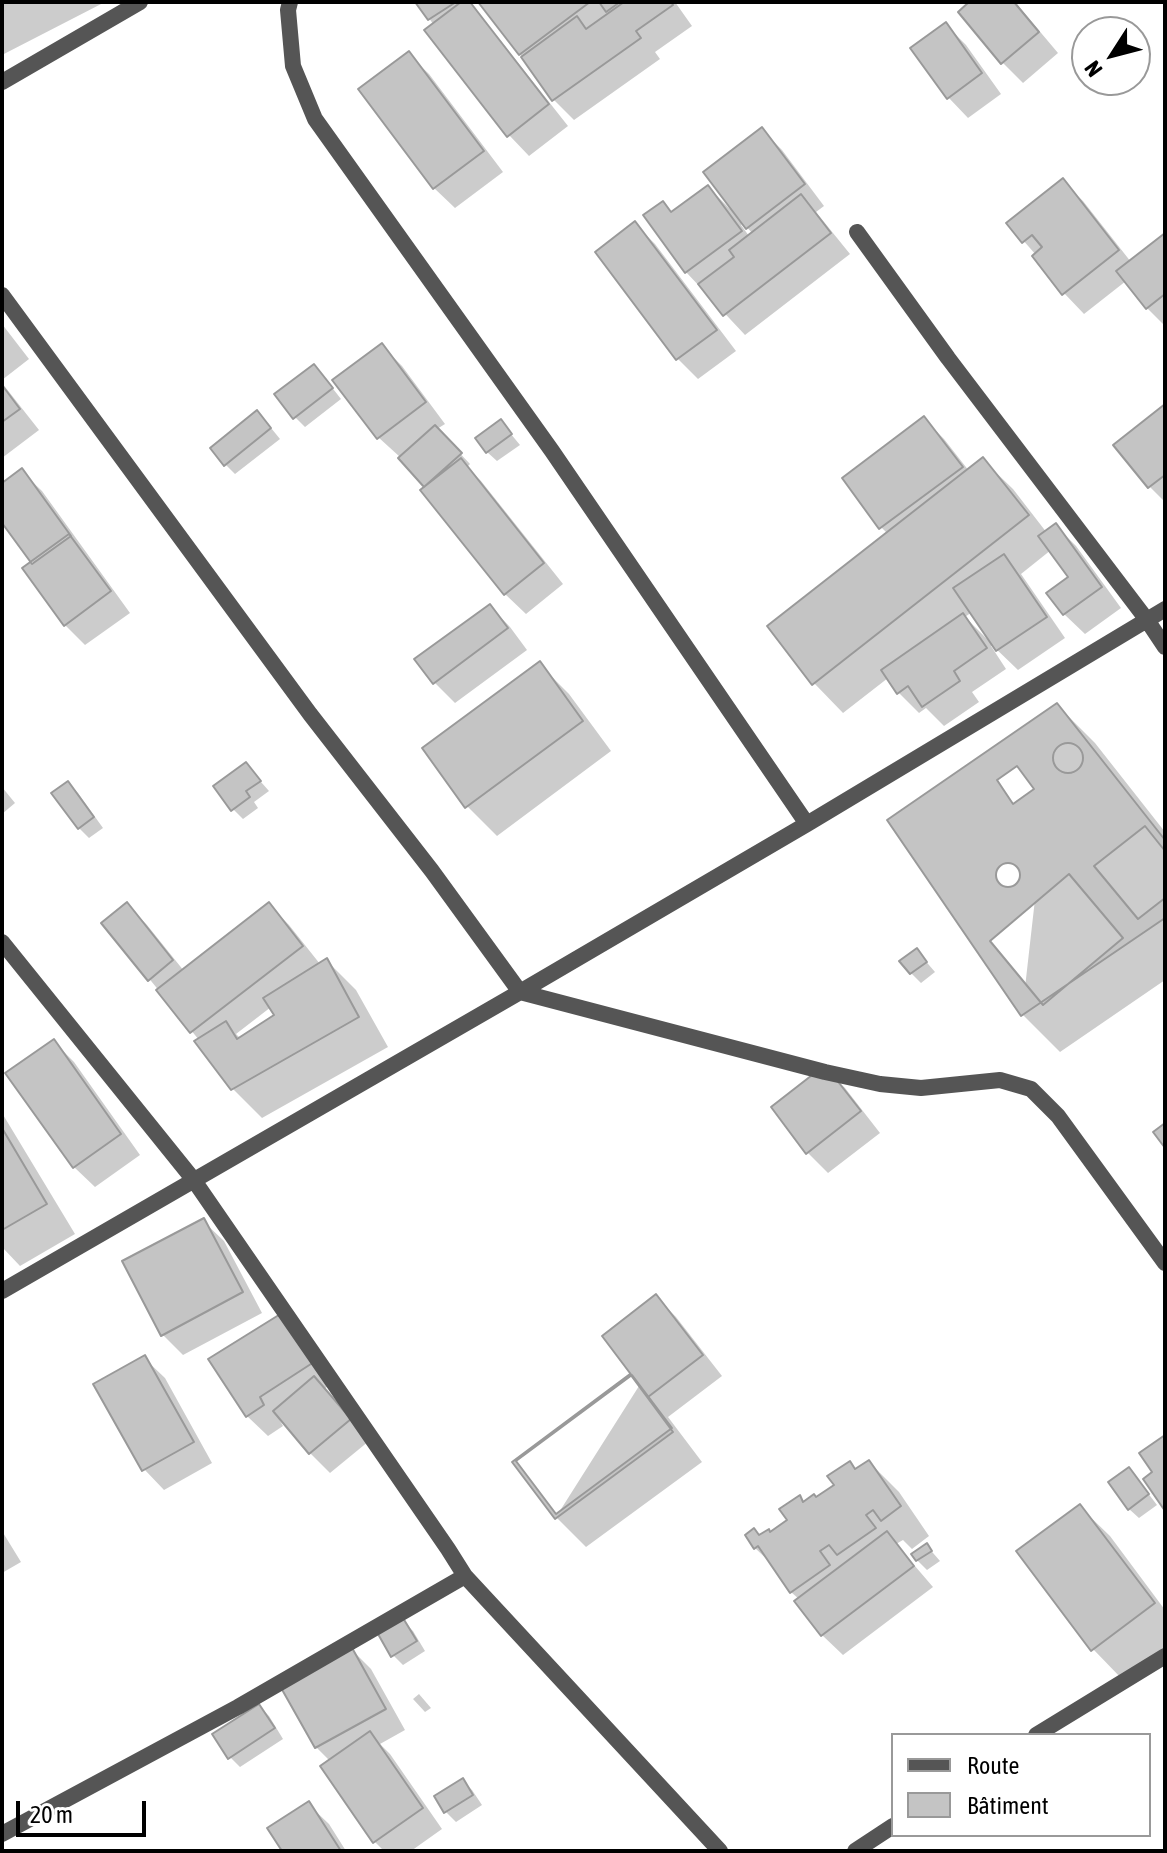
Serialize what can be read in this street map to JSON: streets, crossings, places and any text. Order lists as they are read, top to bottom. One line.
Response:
{"legend":["Route","Bâtiment"],"scale_bar":"20 m","north":"bottom left"}
